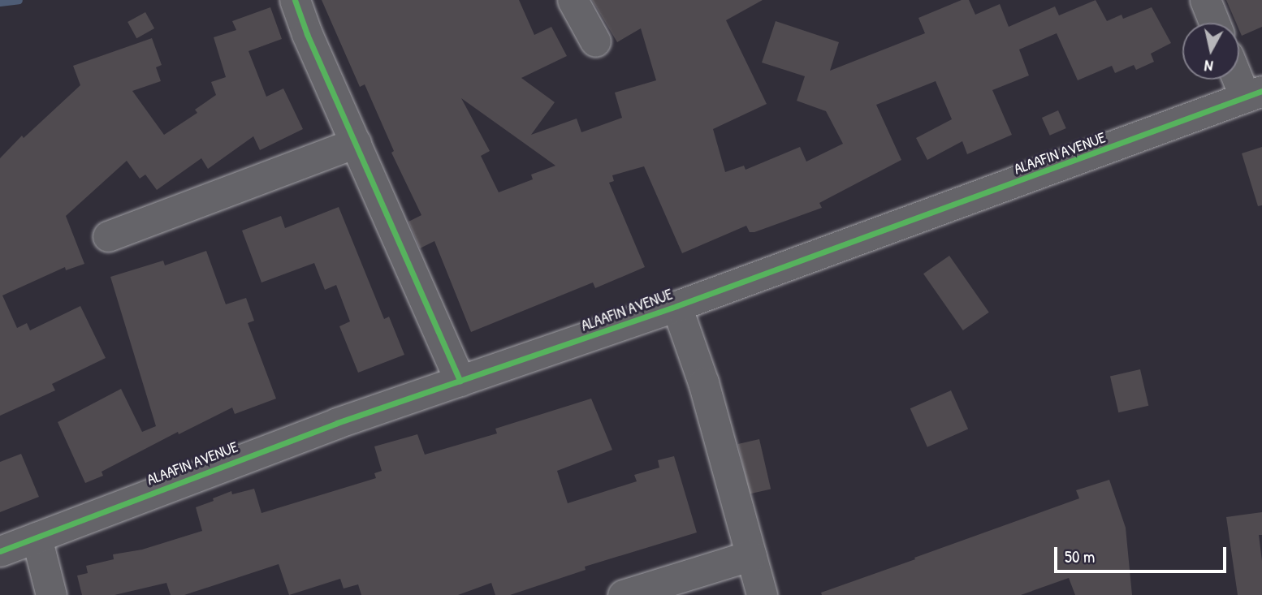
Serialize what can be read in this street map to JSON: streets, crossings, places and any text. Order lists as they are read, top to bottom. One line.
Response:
{"streets":{"street":["ALAAFIN AVENUE"]},"scale_bar":"50 m","north":"bottom"}
